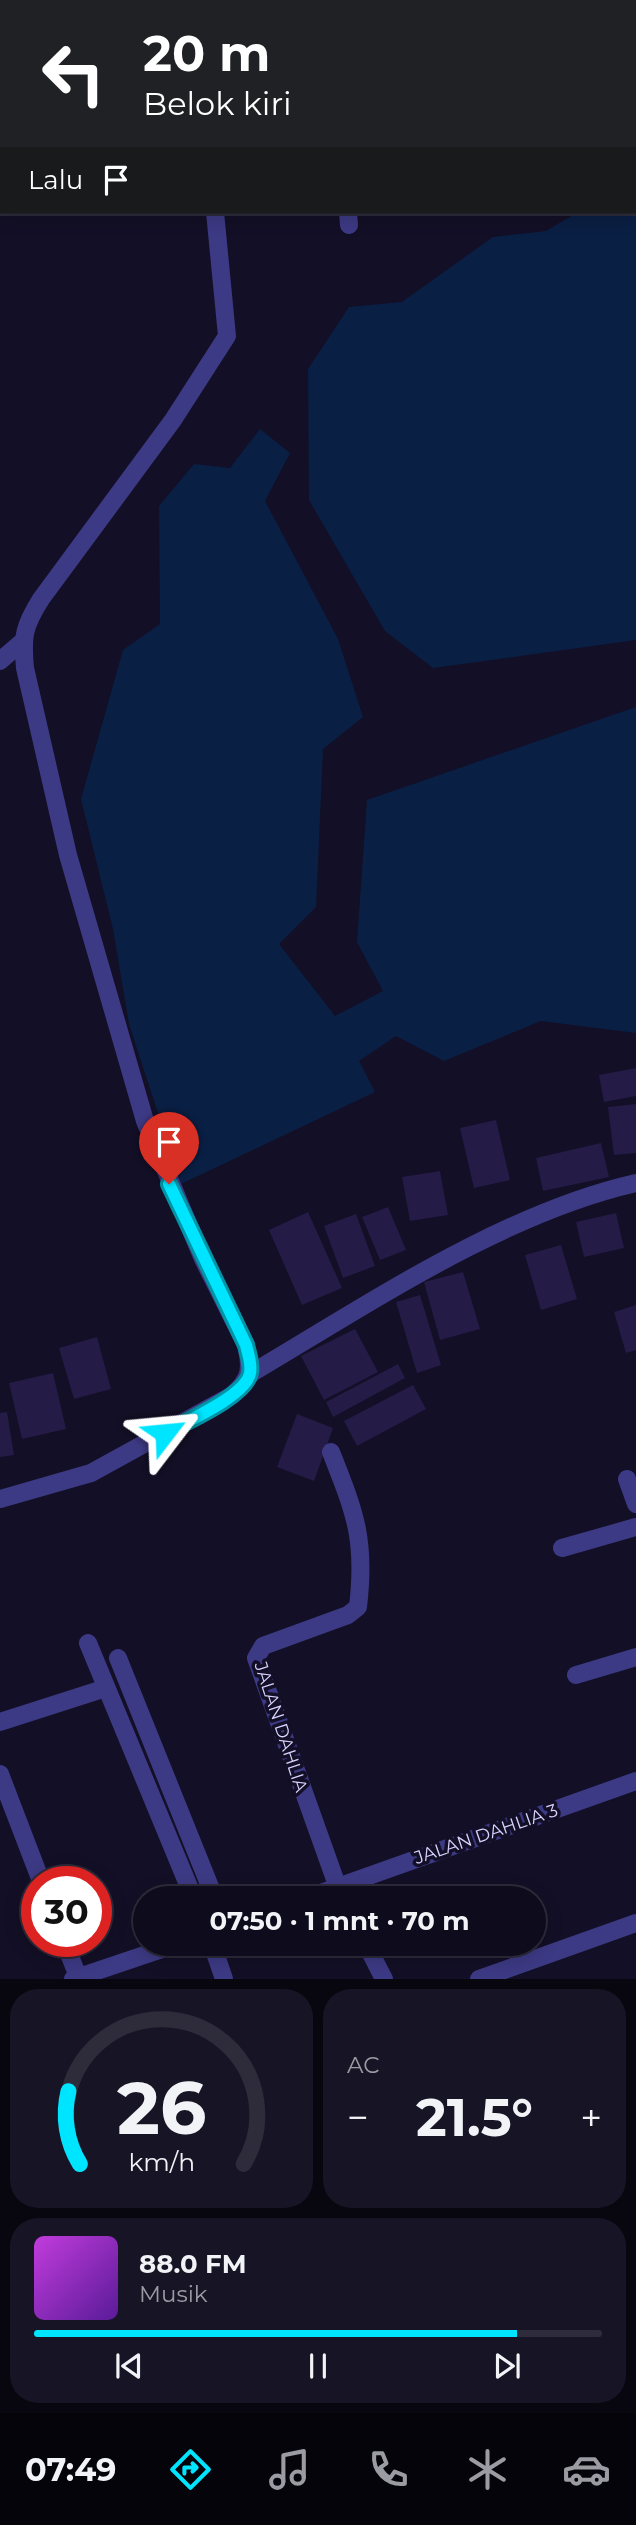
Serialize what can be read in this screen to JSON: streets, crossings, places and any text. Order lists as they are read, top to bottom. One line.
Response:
{"streets":{"street":["JALAN DAHLIA","JALAN DAHLIA 3"]},"page":{"turn":["20 m","Belok kiri"],"then":"Lalu","limit":"30","trip":"07:50 · 1 mnt · 70 m","tile":"AC","heat":["−","21.5°","+"],"song":["88.0 FM","Musik"],"tabs":"07:49","gauge":["26","km/h"]}}
